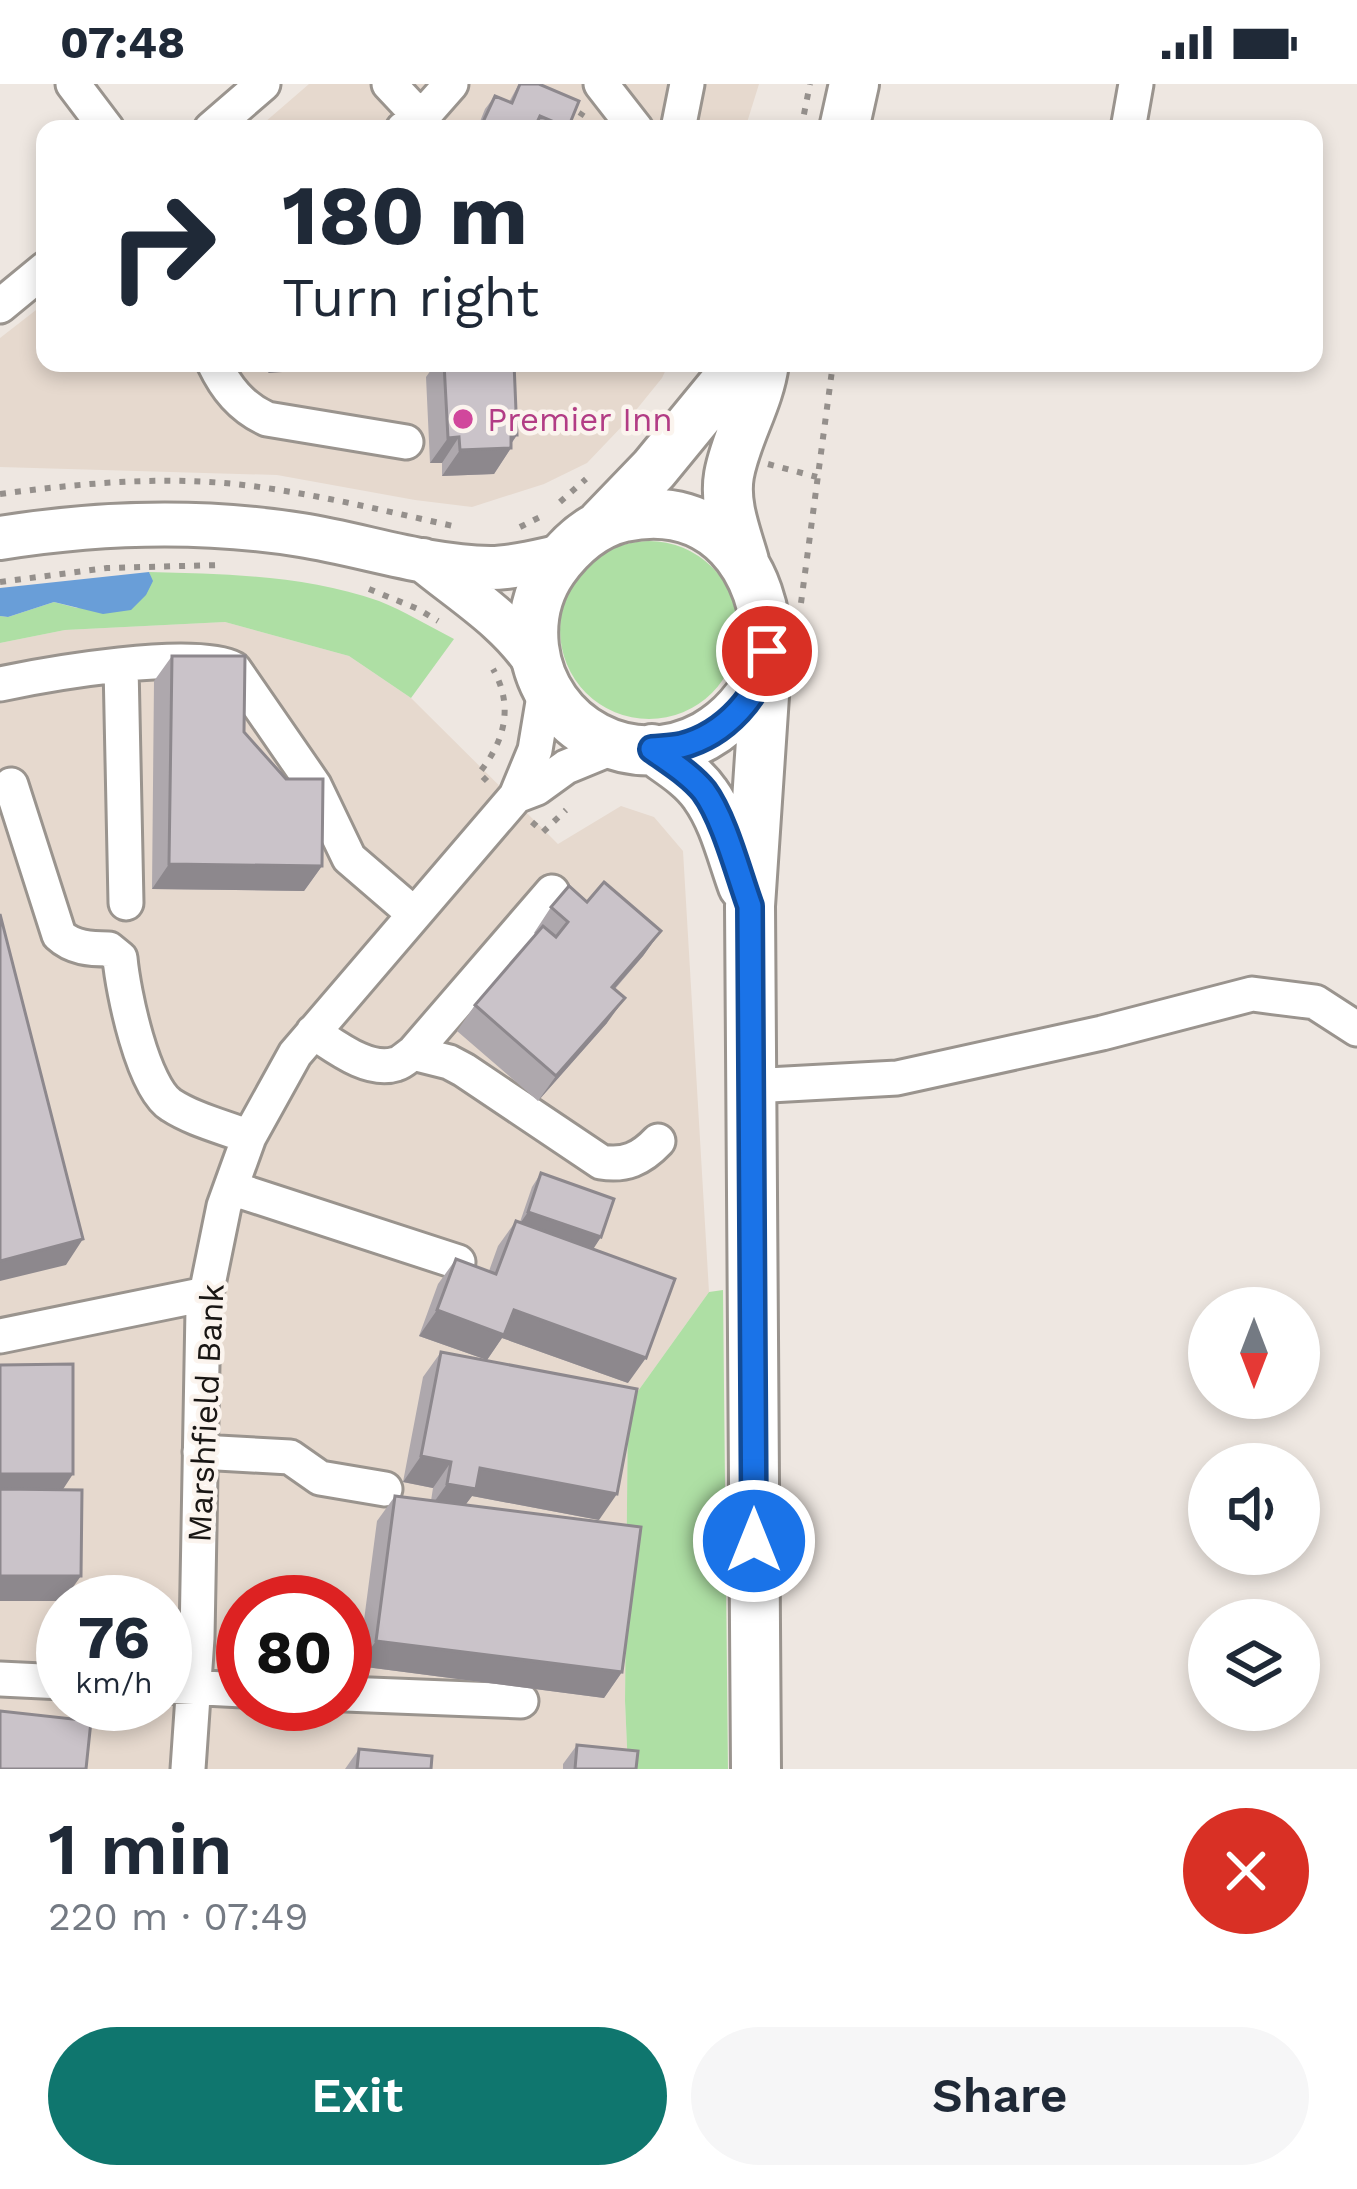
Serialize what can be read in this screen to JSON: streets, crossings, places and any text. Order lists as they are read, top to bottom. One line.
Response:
{"streets":{"street":["Marshfield Bank"]},"places":["Premier Inn"],"north":"bottom","page":{"status":"07:48","turn":["180 m","Turn right"],"speed":"76 km/h","limit":"80","heading":["1 min","220 m · 07:49"],"buttons":["Exit","Share"]}}
